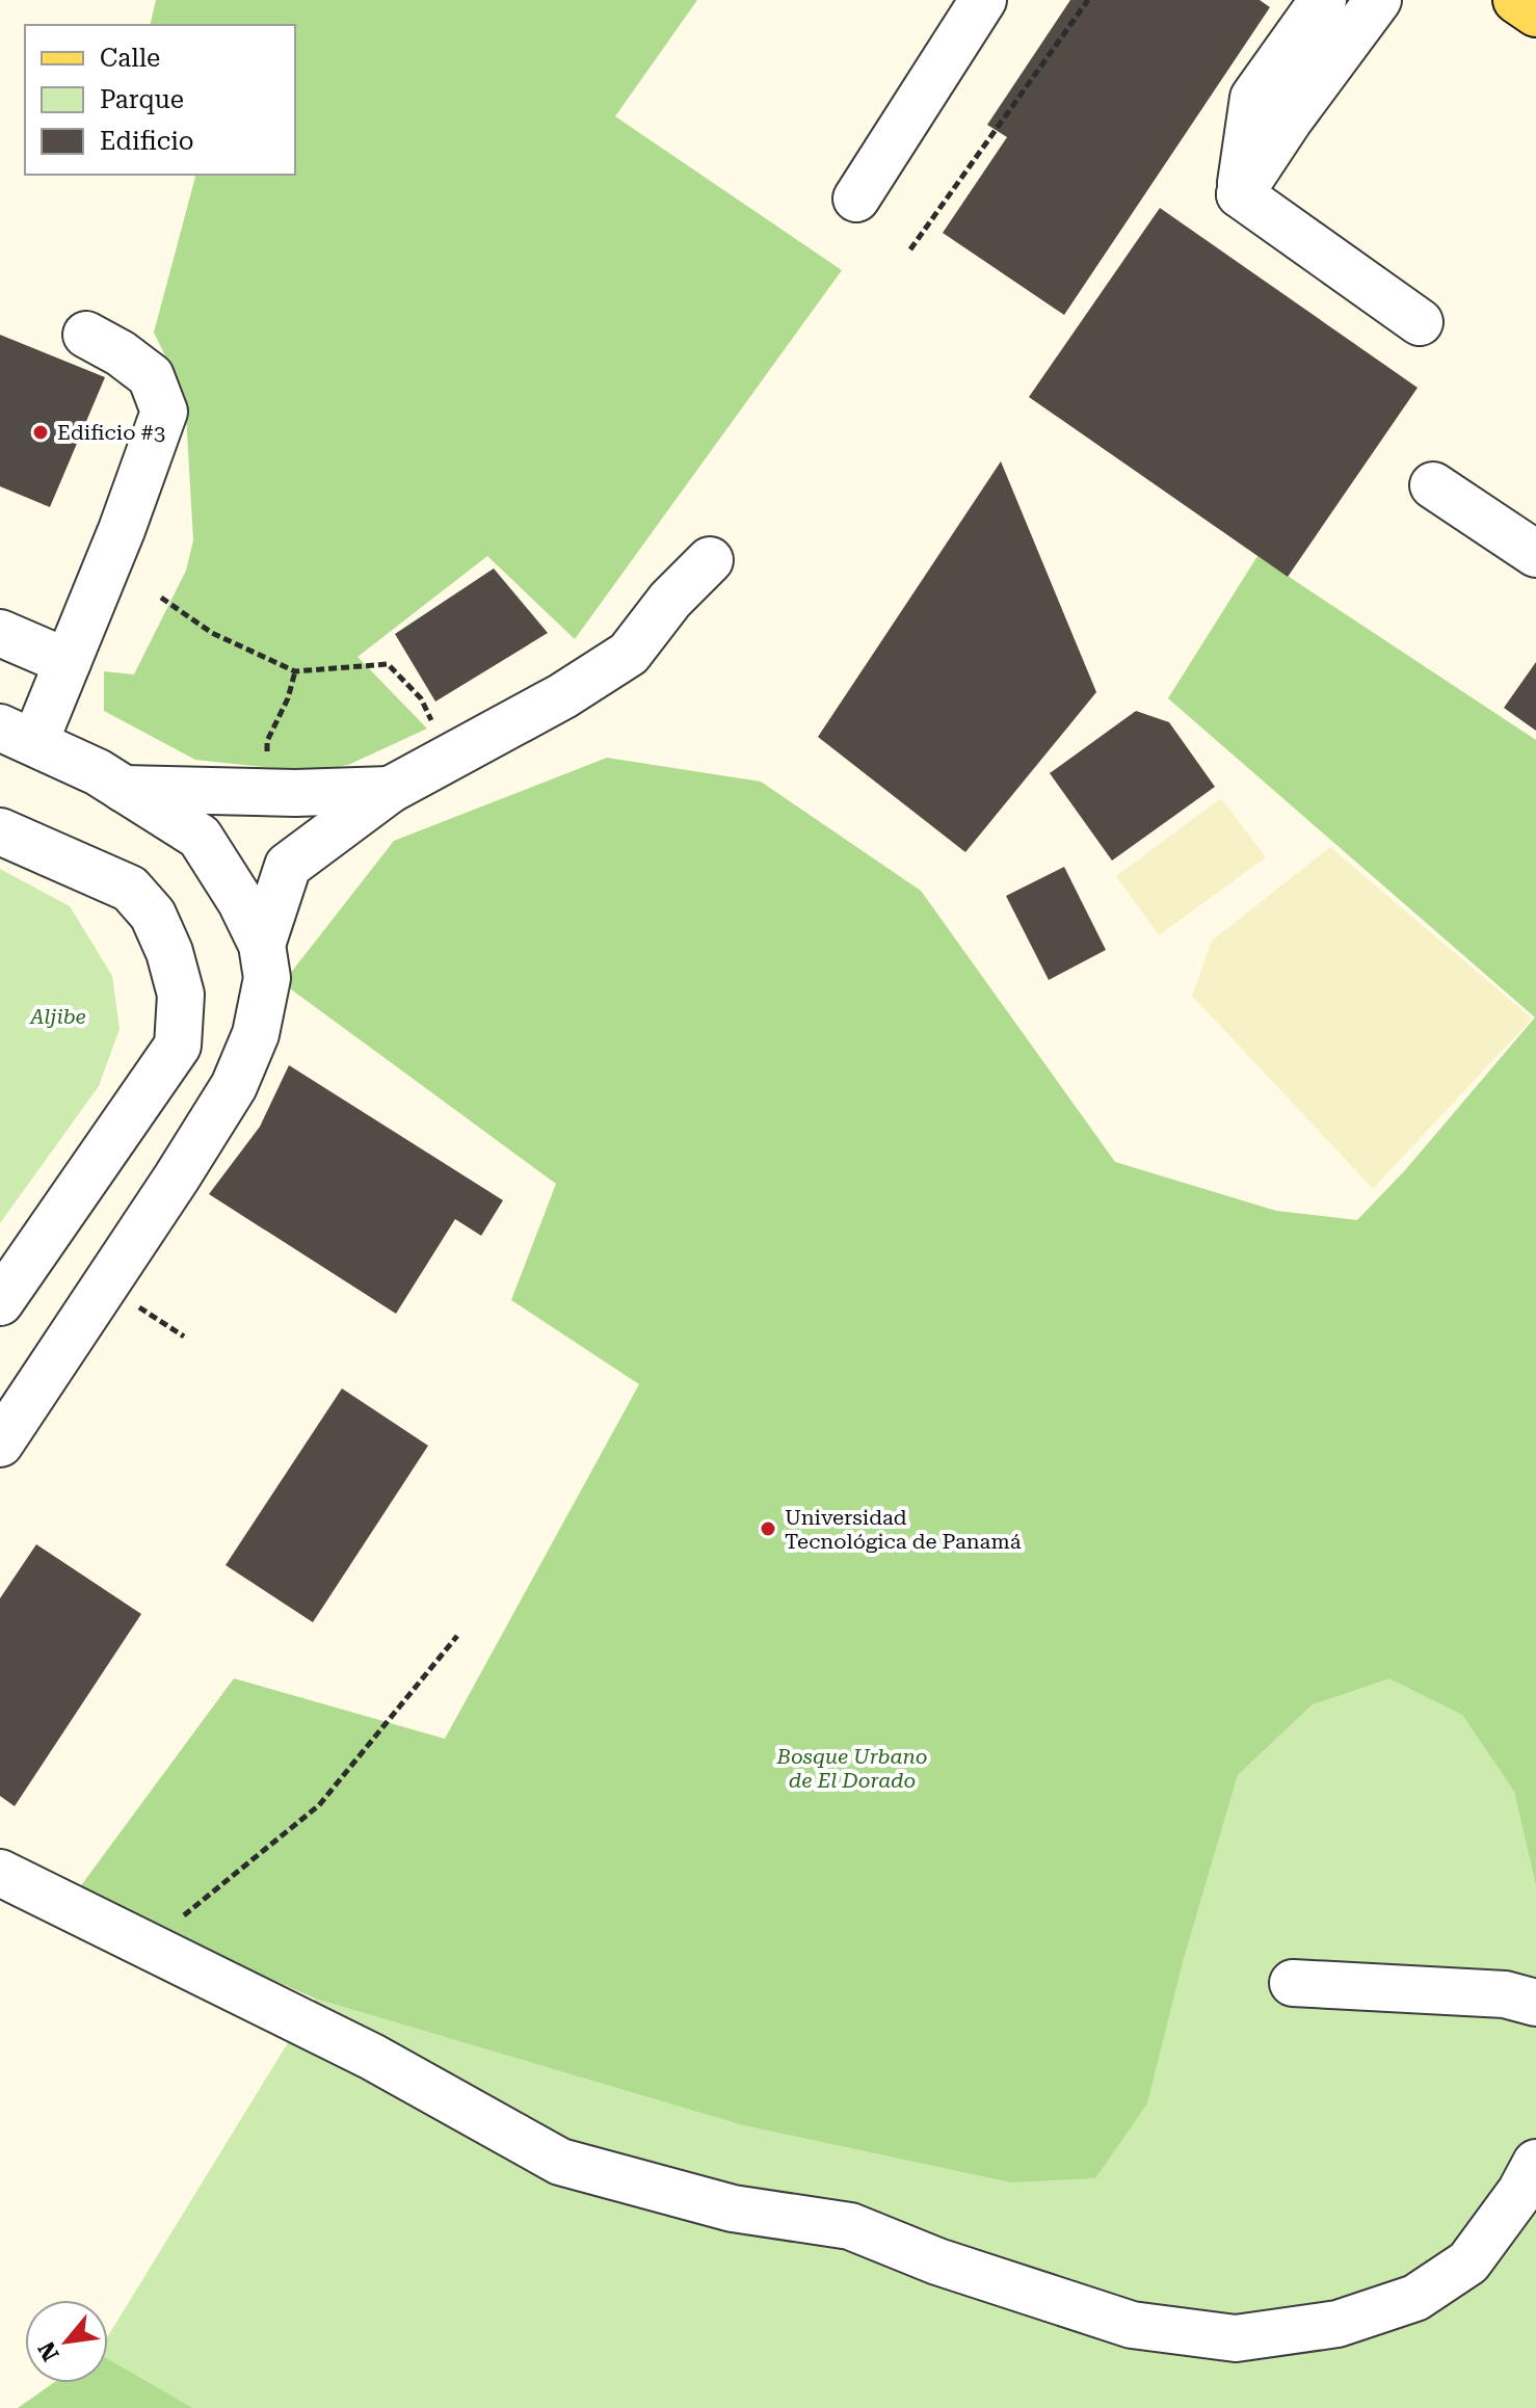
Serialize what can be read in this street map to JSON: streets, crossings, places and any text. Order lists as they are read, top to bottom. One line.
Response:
{"parks":["Aljibe","Bosque Urbano de El Dorado"],"places":["Edificio #3","Universidad Tecnológica de Panamá"],"legend":["Calle","Parque","Edificio"],"north":"bottom left"}
